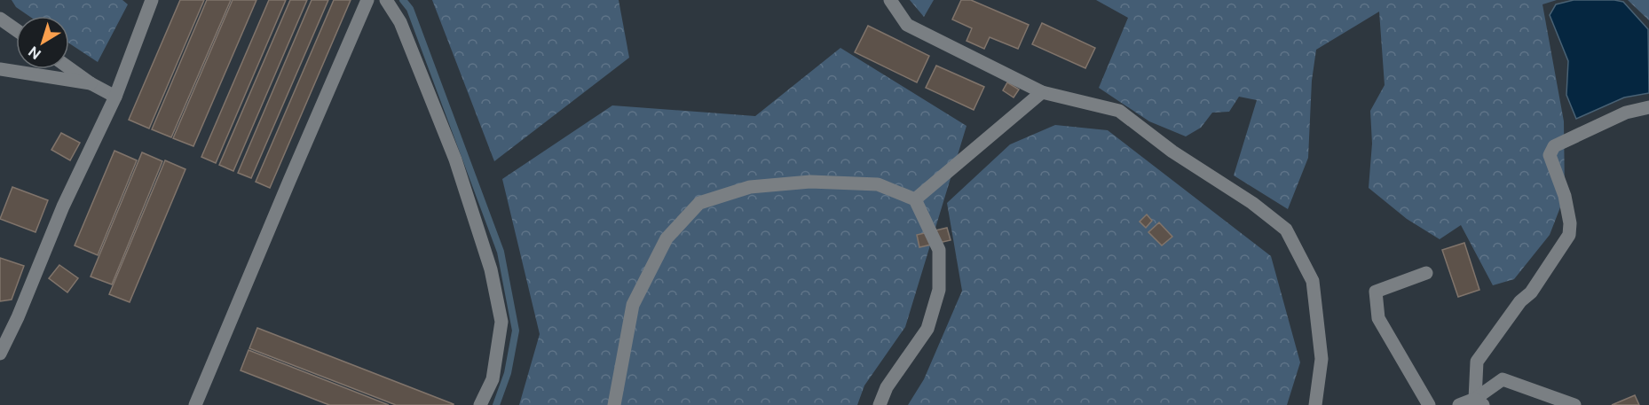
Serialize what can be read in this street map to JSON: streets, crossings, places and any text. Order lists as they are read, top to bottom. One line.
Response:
{"north":"bottom left"}
